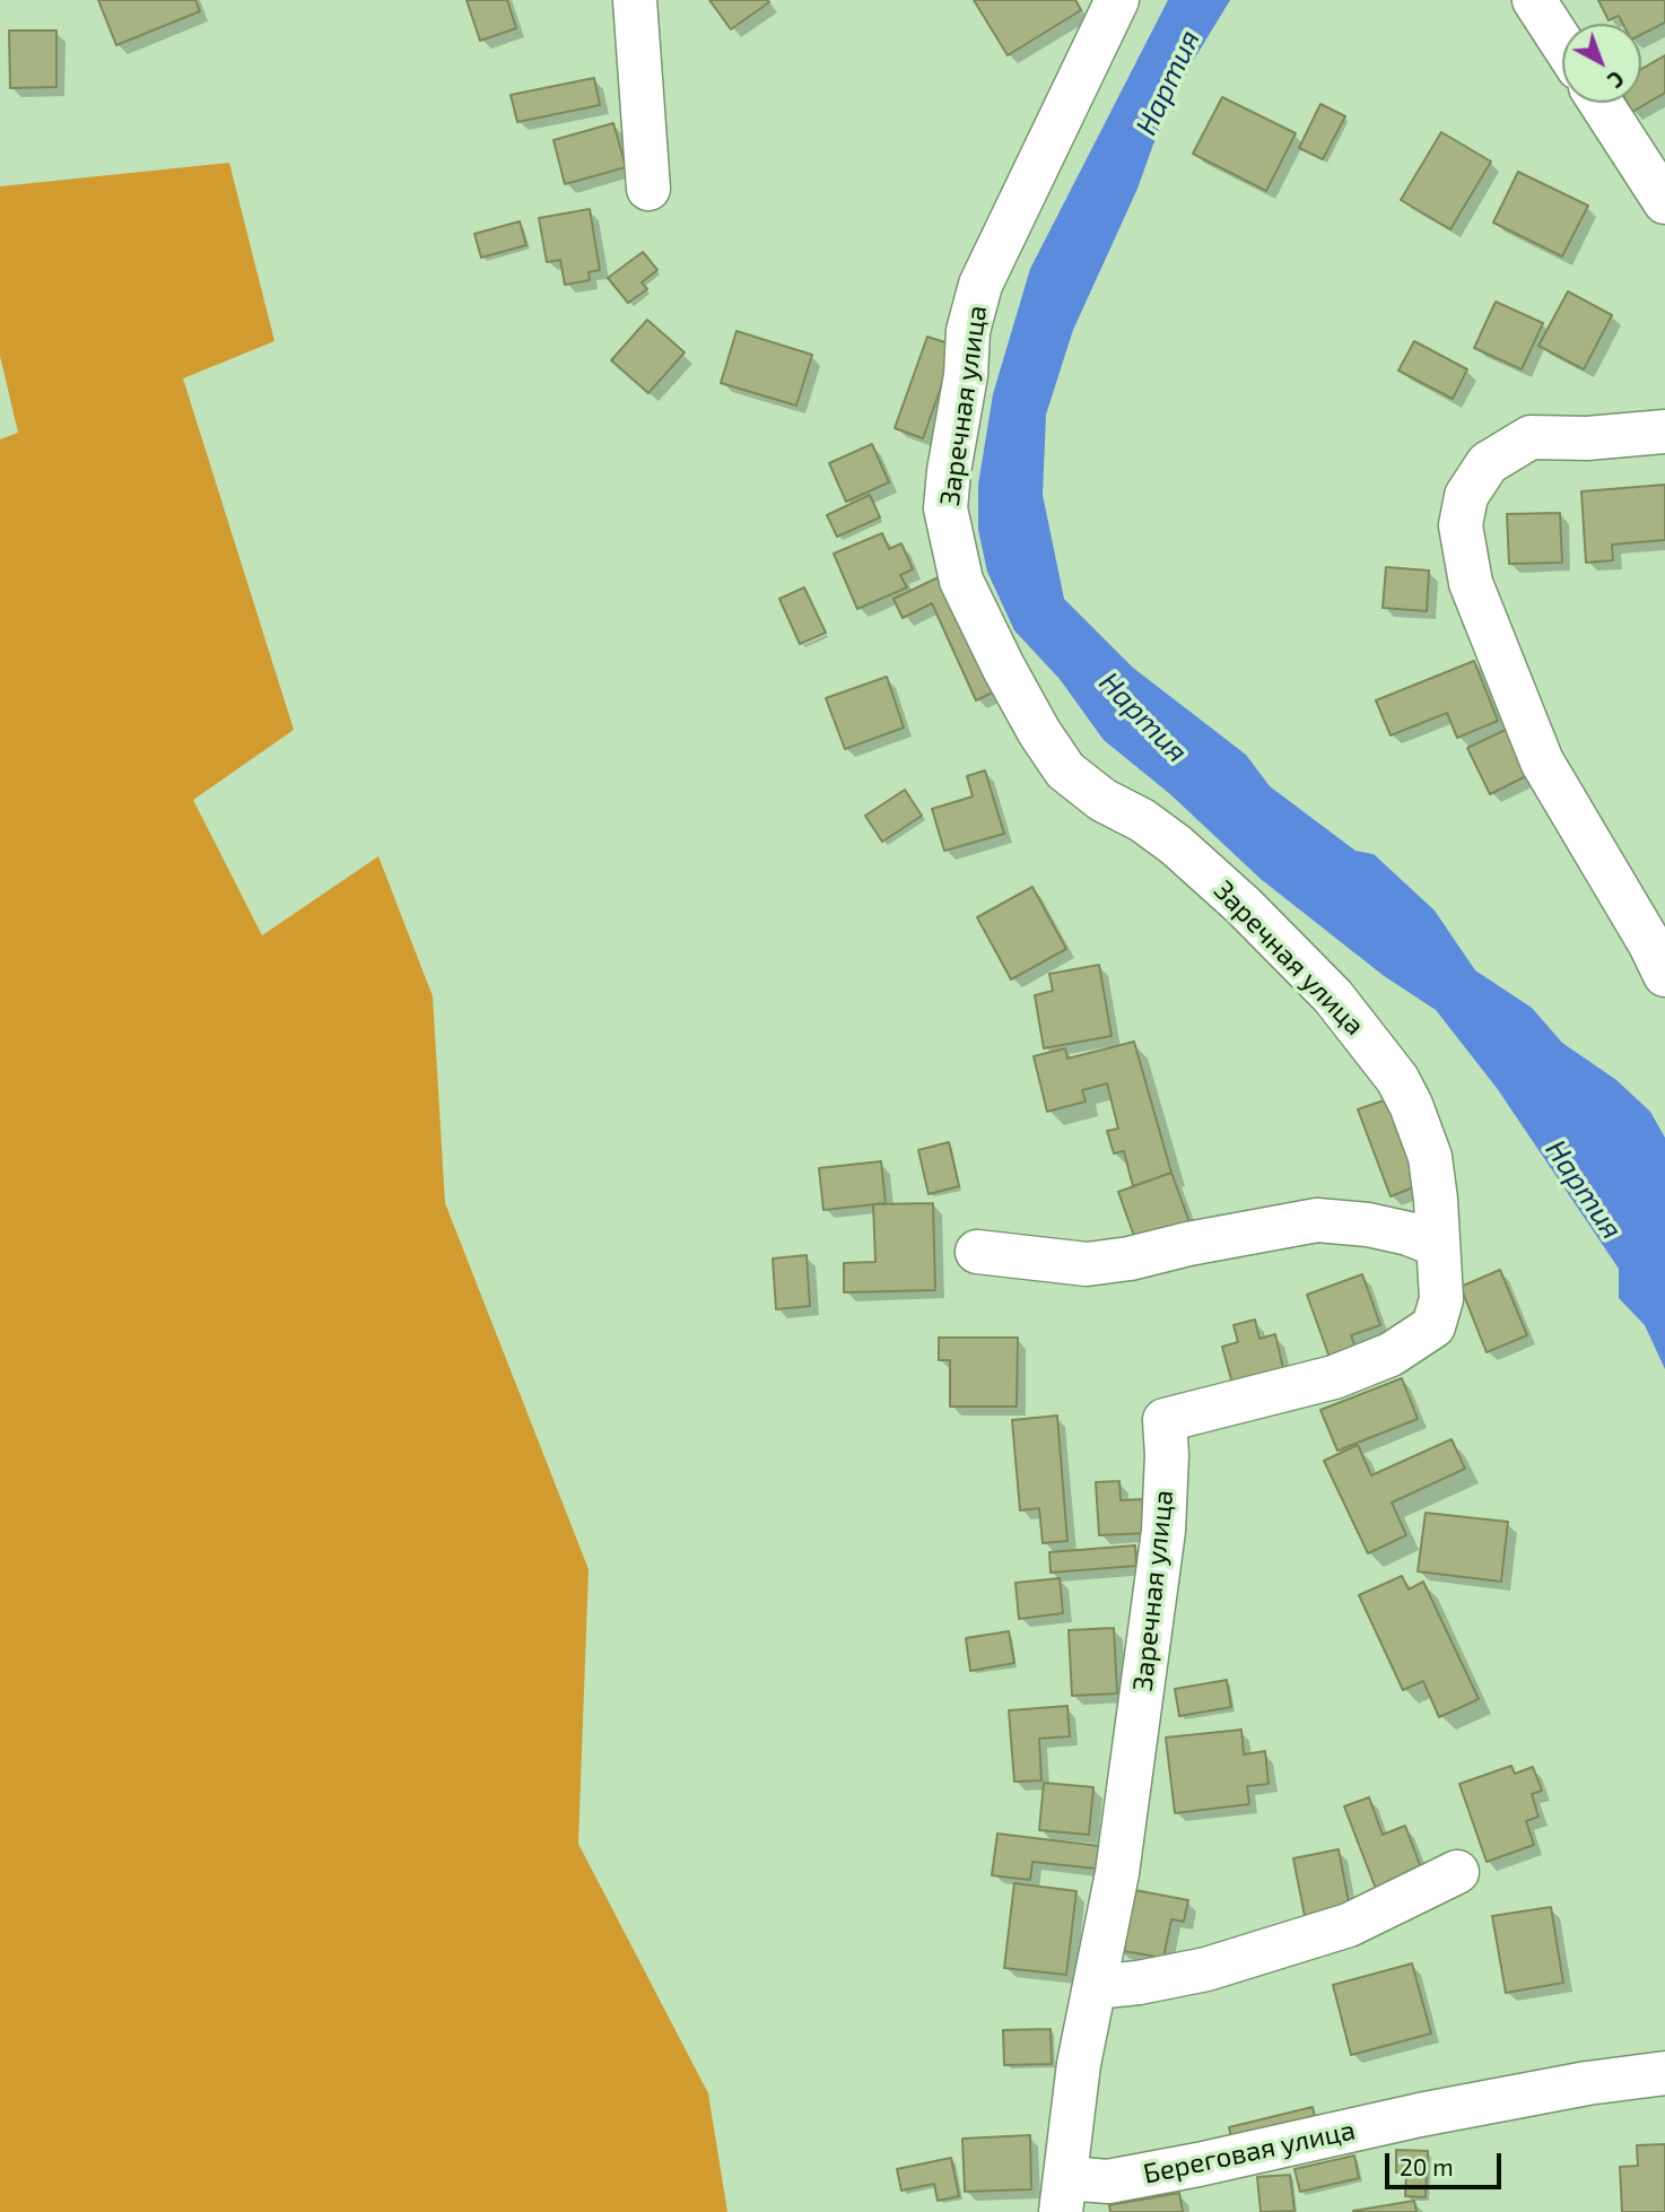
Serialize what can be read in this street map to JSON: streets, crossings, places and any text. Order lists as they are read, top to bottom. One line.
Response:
{"streets":{"street":["Заречная улица","Береговая улица"]},"crossings":[["Заречная улица","Береговая улица"]],"water":["Нартия"],"scale_bar":"20 m","north":"bottom right"}
